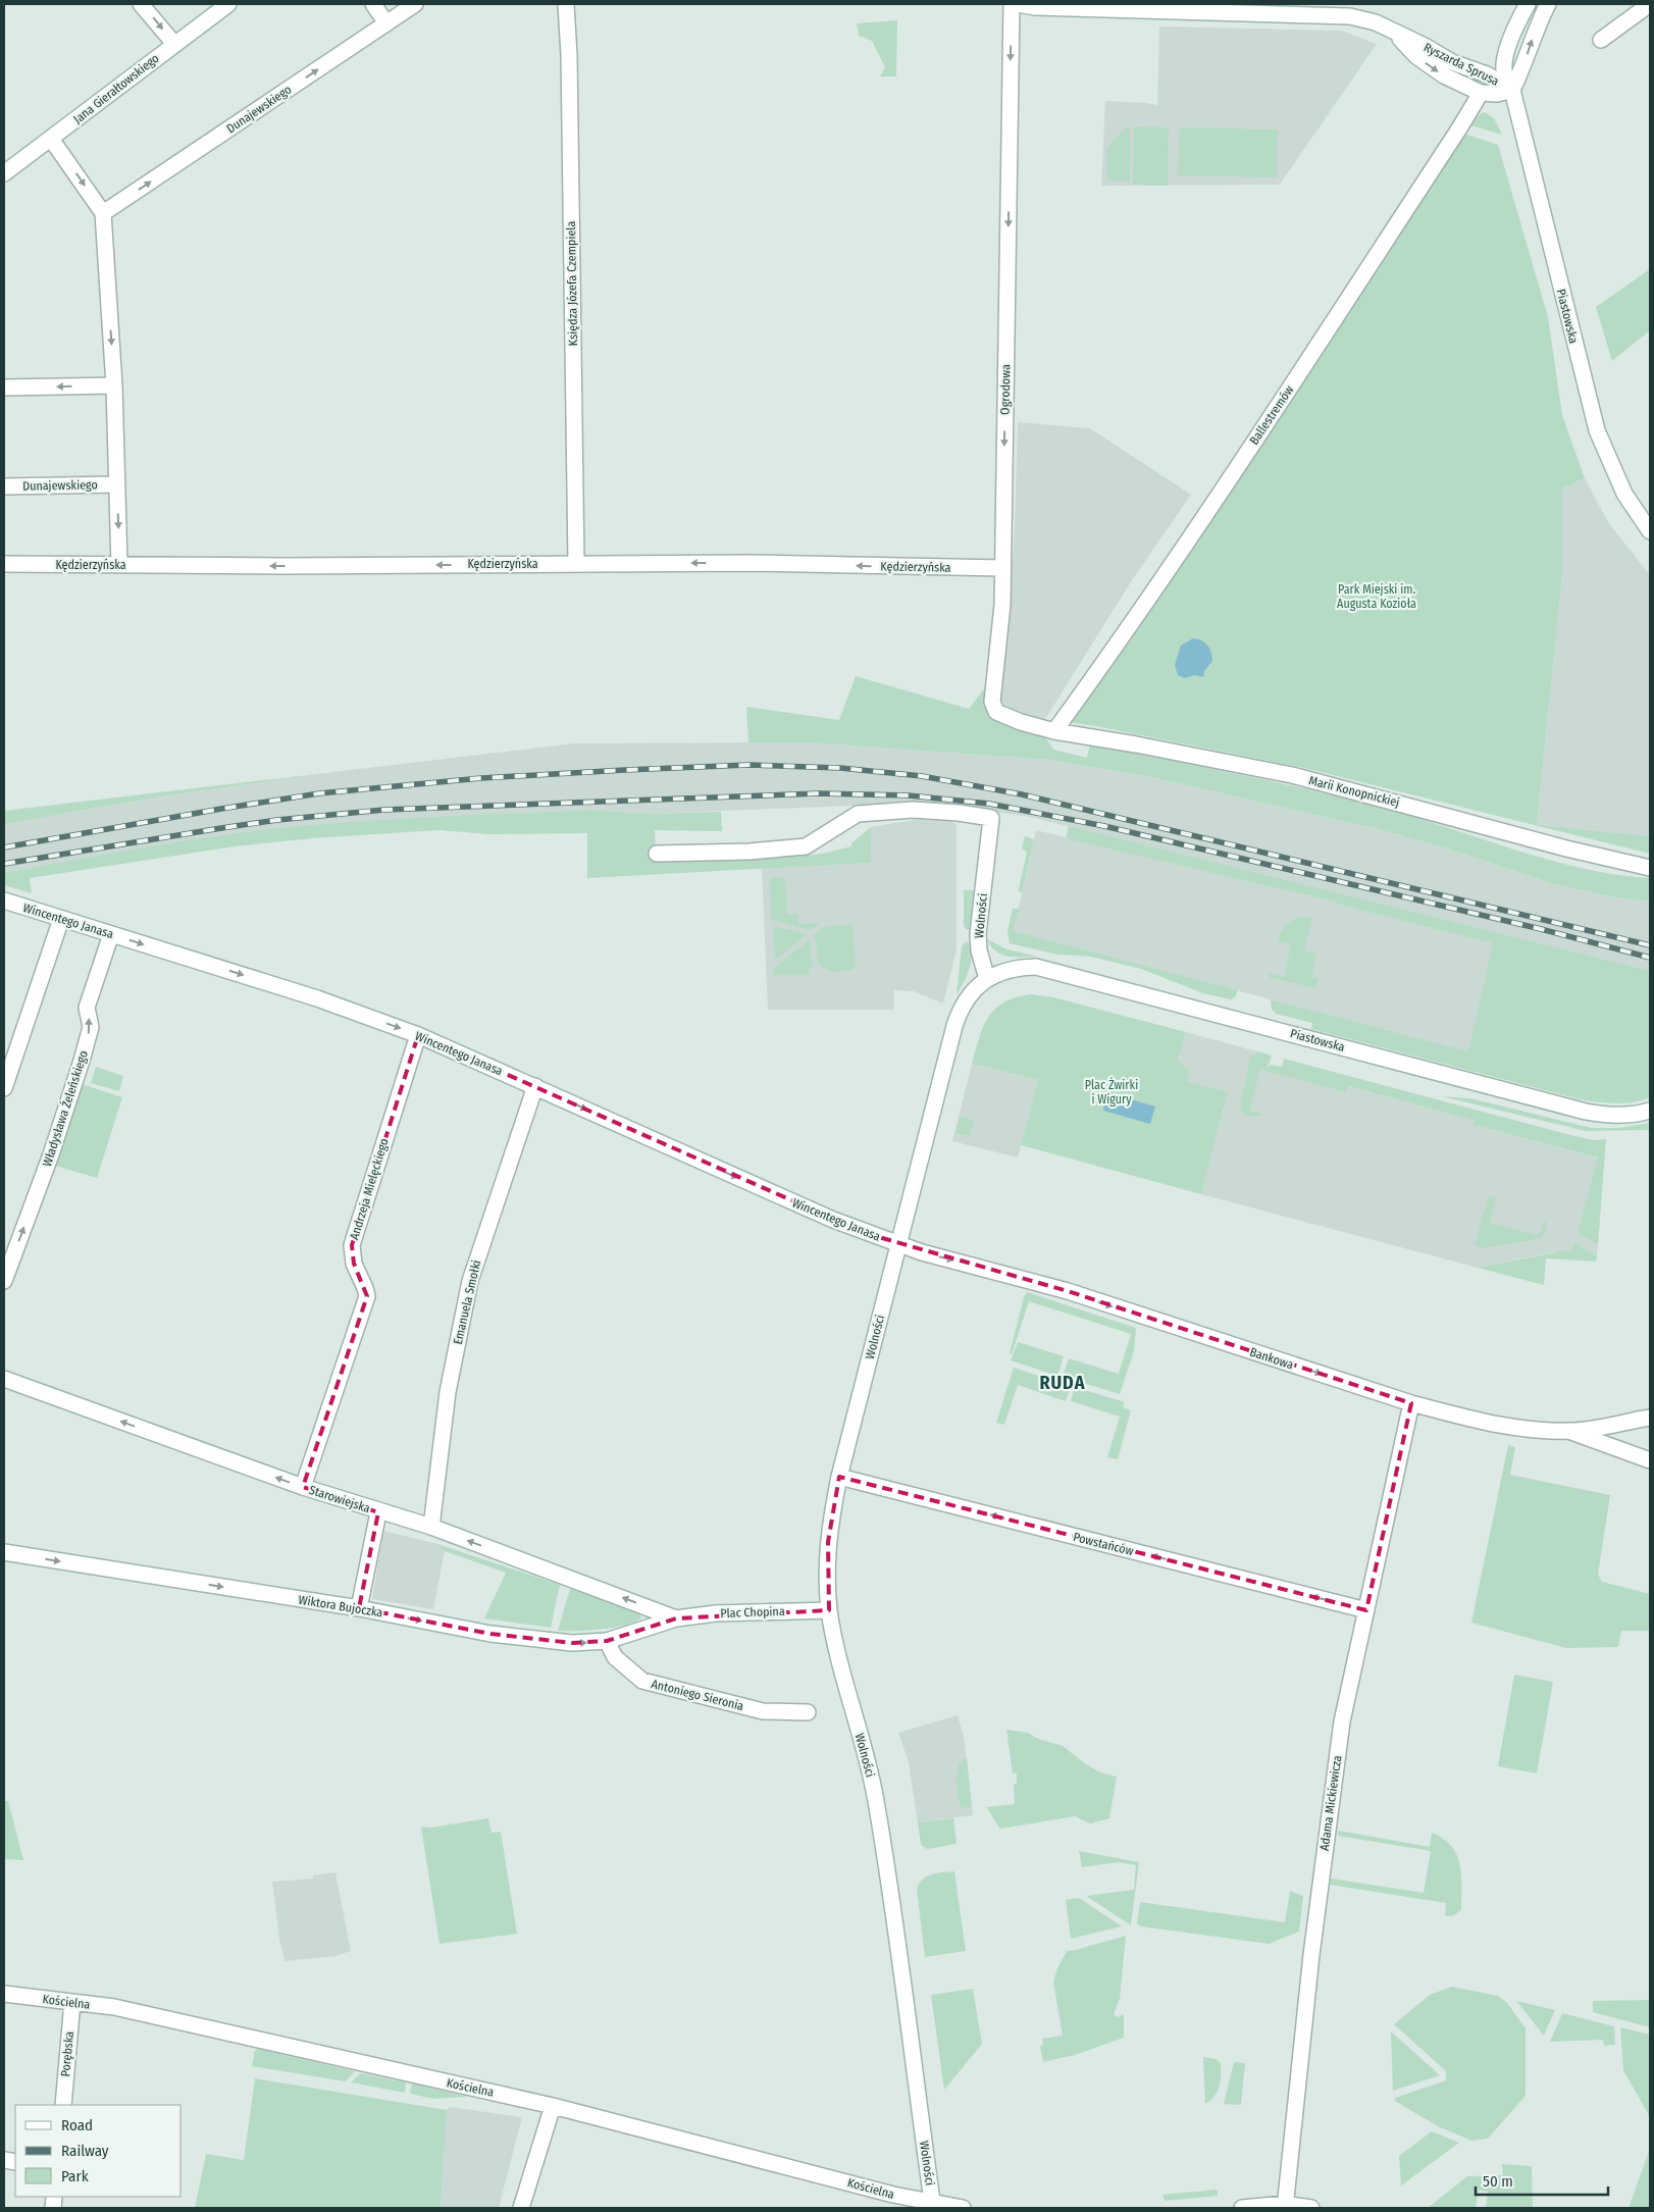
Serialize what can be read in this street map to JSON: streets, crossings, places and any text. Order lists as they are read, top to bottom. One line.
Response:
{"streets":{"street":["Ryszarda Sprusa","Jana Gierałtowskiego","Dunajewskiego","Księdza Józefa Czempiela","Piastowska","Ogrodowa","Ballestremów","Kędzierzyńska","Marii Konopnickiej","Wolności","Wincentego Janasa","Władysława Żeleńskiego","Andrzeja Mielęckiego","Emanuela Smołki","Bankowa","Starowiejska","Powstańców","Wiktora Bujoczka","Plac Chopina","Antoniego Sieronia","Adama Mickiewicza","Kościelna","Porębska"]},"crossings":[["Ryszarda Sprusa","Piastowska"],["Ryszarda Sprusa","Ballestremów"],["Księdza Józefa Czempiela","Kędzierzyńska"],["Piastowska","Wolności"],["Ogrodowa","Ballestremów"],["Ogrodowa","Kędzierzyńska"],["Ogrodowa","Marii Konopnickiej"],["Ballestremów","Marii Konopnickiej"],["Wolności","Wincentego Janasa"],["Wolności","Bankowa"],["Wolności","Powstańców"],["Wolności","Plac Chopina"],["Wolności","Kościelna"],["Wincentego Janasa","Władysława Żeleńskiego"],["Wincentego Janasa","Andrzeja Mielęckiego"],["Wincentego Janasa","Emanuela Smołki"],["Wincentego Janasa","Bankowa"],["Andrzeja Mielęckiego","Starowiejska"],["Emanuela Smołki","Starowiejska"],["Bankowa","Adama Mickiewicza"],["Starowiejska","Wiktora Bujoczka"],["Starowiejska","Plac Chopina"],["Powstańców","Adama Mickiewicza"],["Wiktora Bujoczka","Plac Chopina"],["Wiktora Bujoczka","Antoniego Sieronia"],["Kościelna","Porębska"]],"one_way":["Dunajewskiego","Ogrodowa","Kędzierzyńska","Wincentego Janasa","Bankowa","Starowiejska","Powstańców","Wiktora Bujoczka"],"districts":["RUDA"],"parks":["Park Miejski im. Augusta Kozioła","Plac Żwirki i Wigury"],"legend":["Road","Railway","Park"],"scale_bar":"50 m"}
